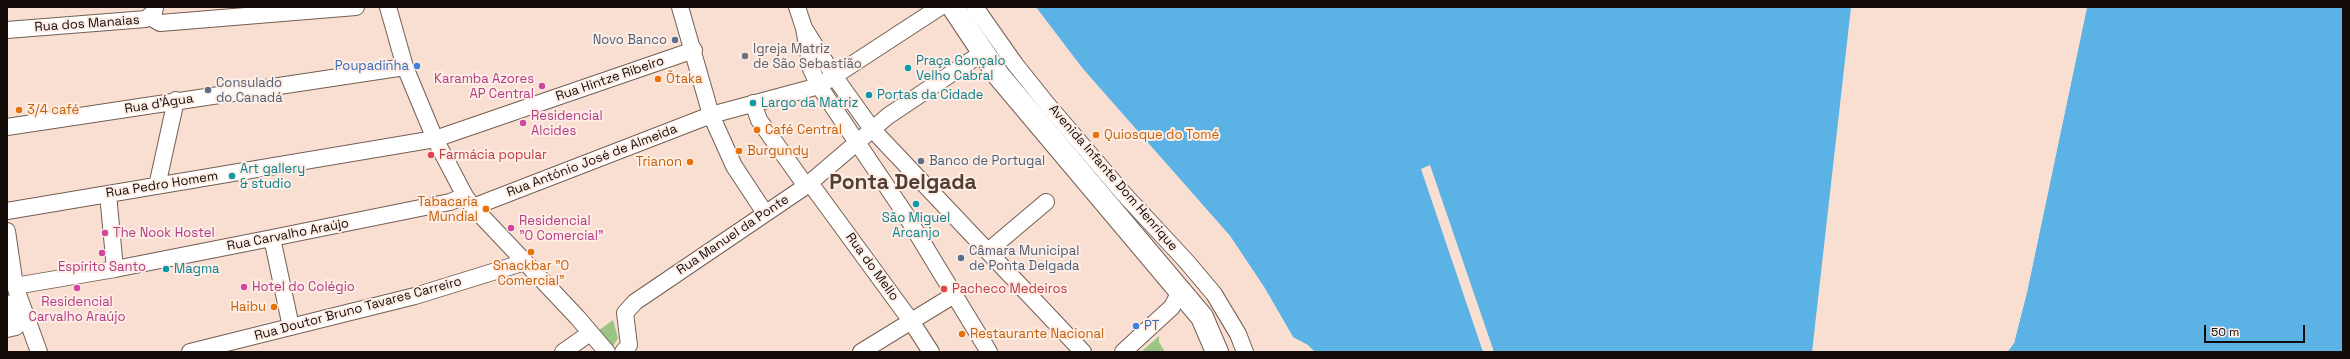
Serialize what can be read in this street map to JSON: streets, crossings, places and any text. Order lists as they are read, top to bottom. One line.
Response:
{"streets":{"main road":["Avenida Infante Dom Henrique"],"street":["Rua dos Manaias","Rua Hintze Ribeiro","Rua d'Água","Rua António José de Almeida","Rua Pedro Homem","Rua Carvalho Araújo","Rua Manuel da Ponte","Rua do Mello","Rua Doutor Bruno Tavares Carreiro"]},"crossings":[["Rua Hintze Ribeiro","Rua Pedro Homem"],["Rua António José de Almeida","Rua Carvalho Araújo"],["Rua Manuel da Ponte","Rua do Mello"]],"districts":["Ponta Delgada"],"places":["Novo Banco","Igreja Matriz de São Sebastião","Poupadinha","Praça Gonçalo Velho Cabral","Õtaka","Karamba Azores AP Central","Consulado do Canadá","Portas da Cidade","Largo da Matriz","3/4 café","Residencial Alcides","Café Central","Quiosque do Tomé","Burgundy","Farmácia popular","Banco de Portugal","Trianon","Art gallery & studio","São Miguel Arcanjo","Tabacaria Mundial","Residencial \"O Comercial\"","The Nook Hostel","Snackbar \"O Comercial\"","Espírito Santo","Câmara Municipal de Ponta Delgada","Magma","Hotel do Colégio","Residencial Carvalho Araújo","Pacheco Medeiros","Haibu","PT","Restaurante Nacional"],"scale_bar":"50 m"}
